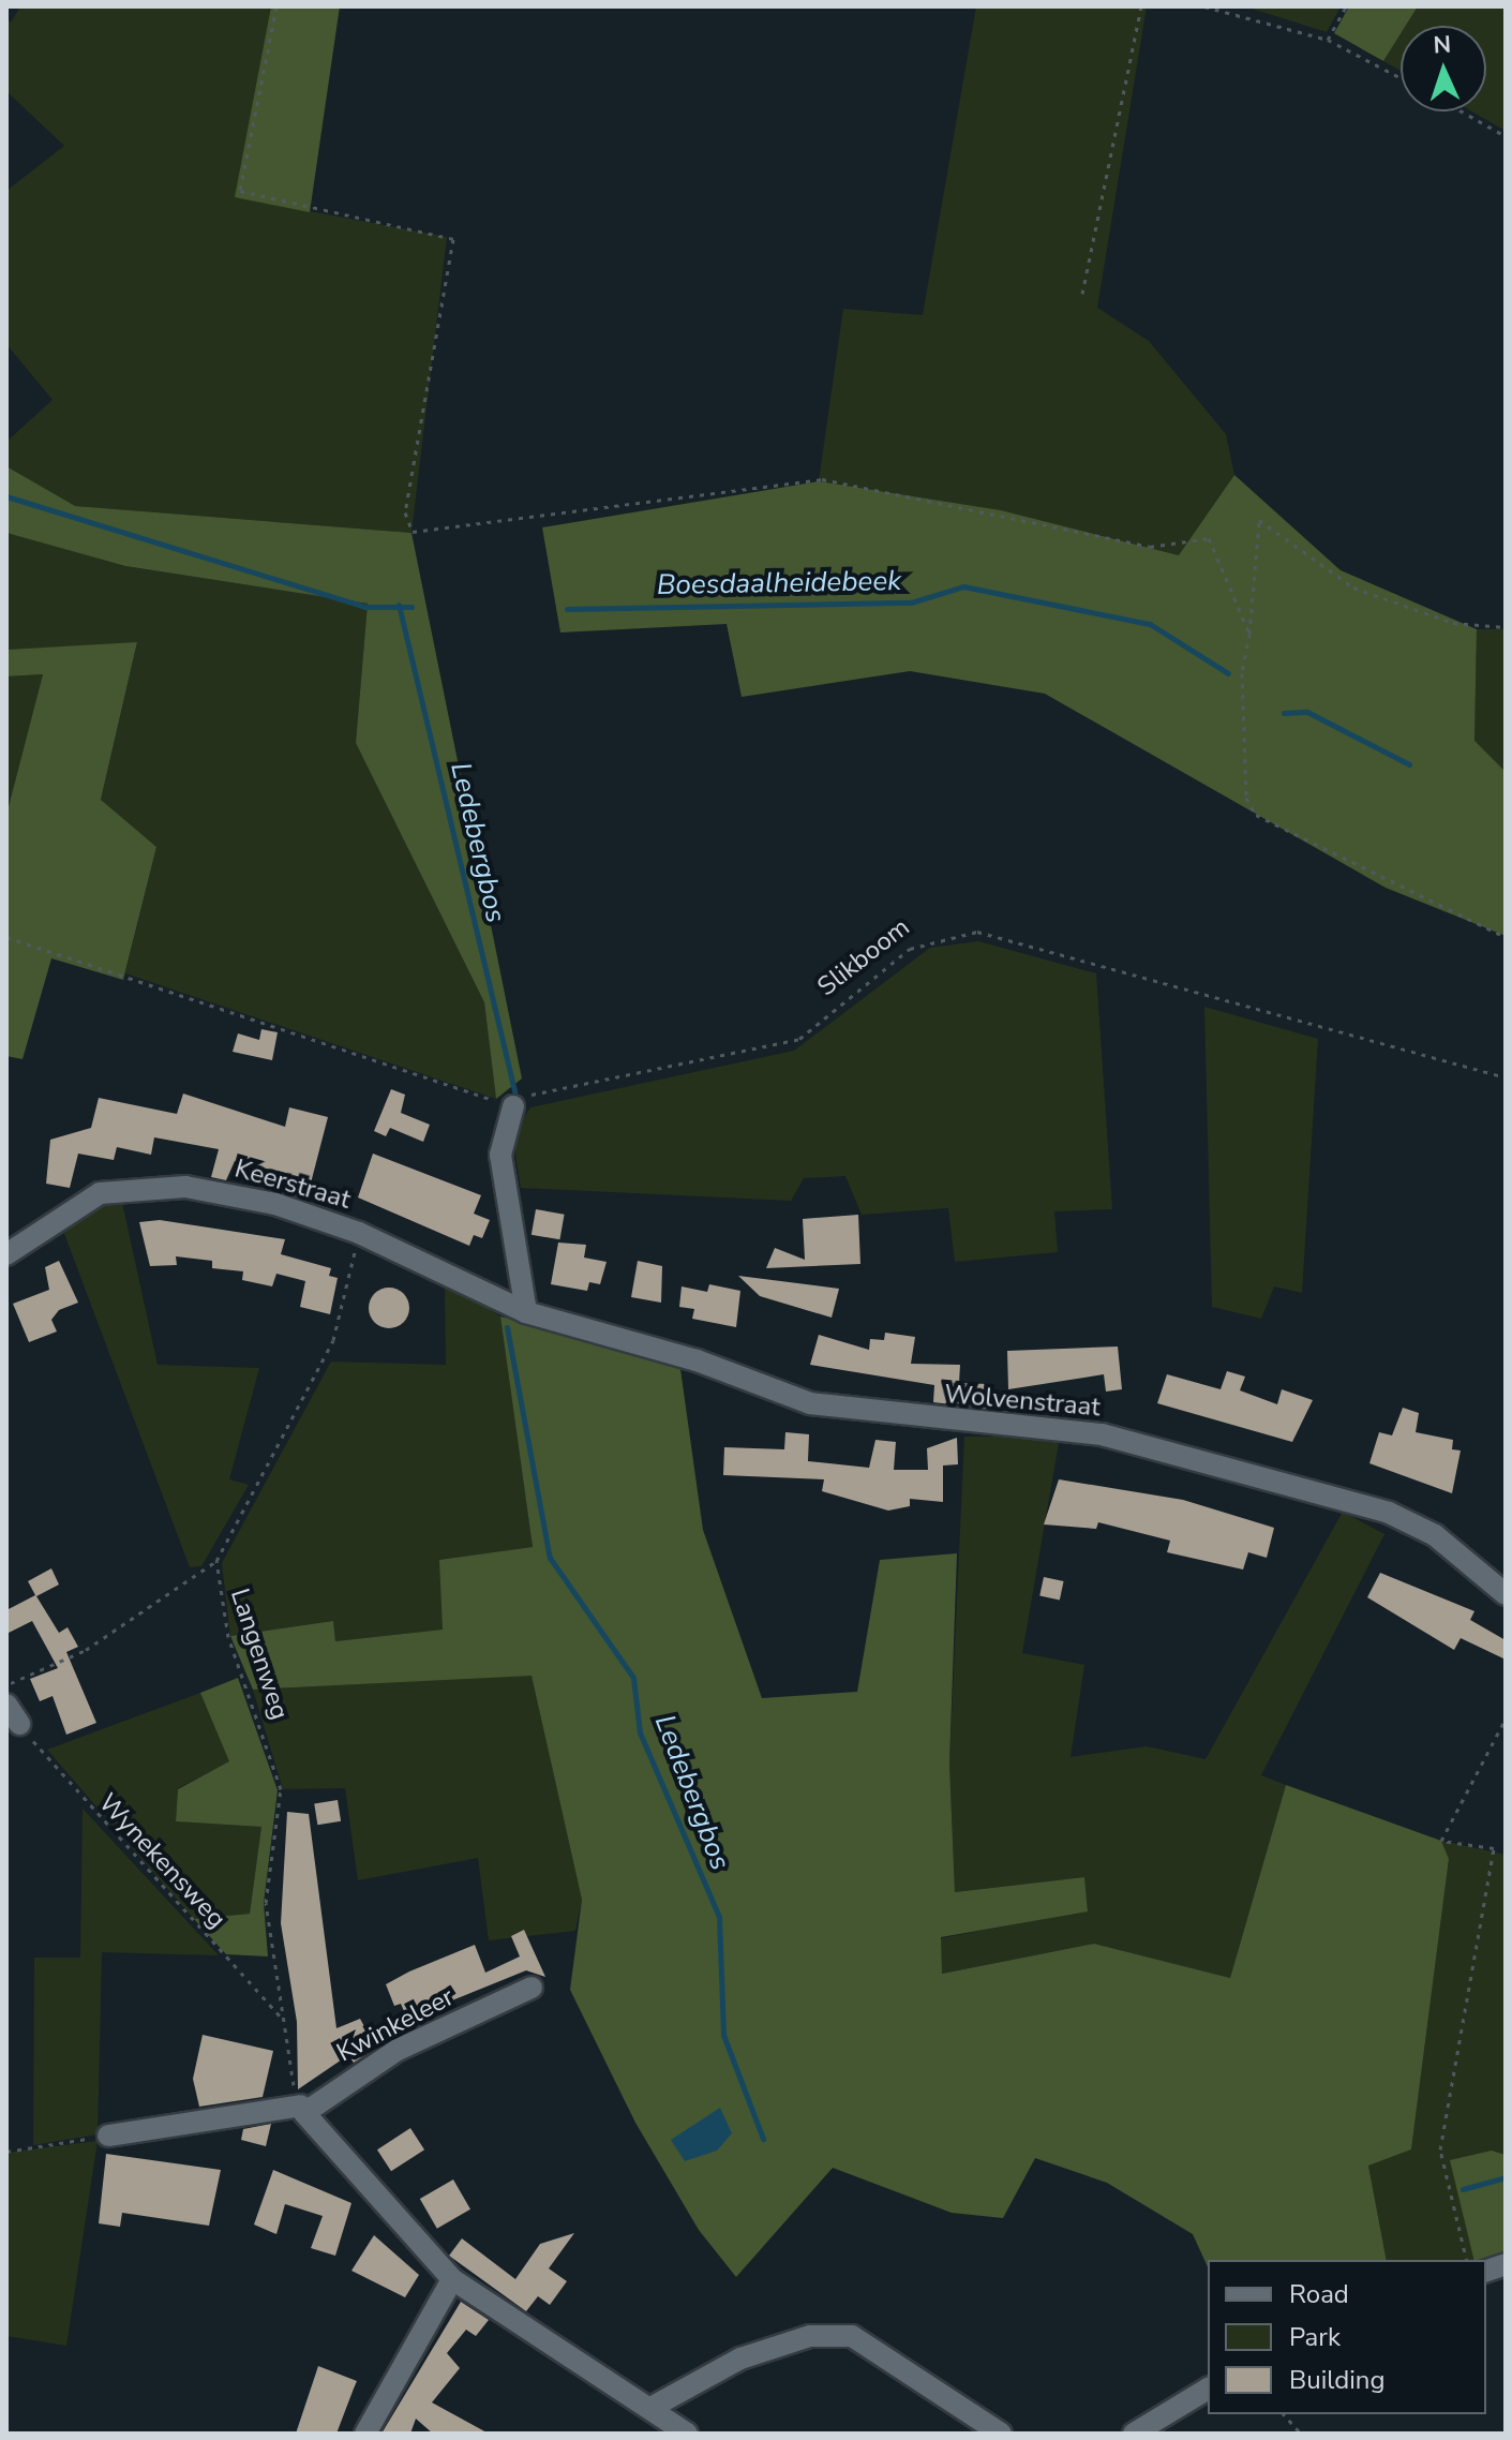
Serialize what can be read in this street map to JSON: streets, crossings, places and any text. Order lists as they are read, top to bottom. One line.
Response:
{"streets":{"street":["Keerstraat","Wolvenstraat","Kwinkeleer"],"path":["Slikboom","Langenweg","Wynekensweg"]},"crossings":[["Keerstraat","Wolvenstraat"],["Keerstraat","Langenweg"],["Langenweg","Wynekensweg"]],"water":["Boesdaalheidebeek","Ledebergbos"],"legend":["Road","Park","Building"],"north":"top"}
